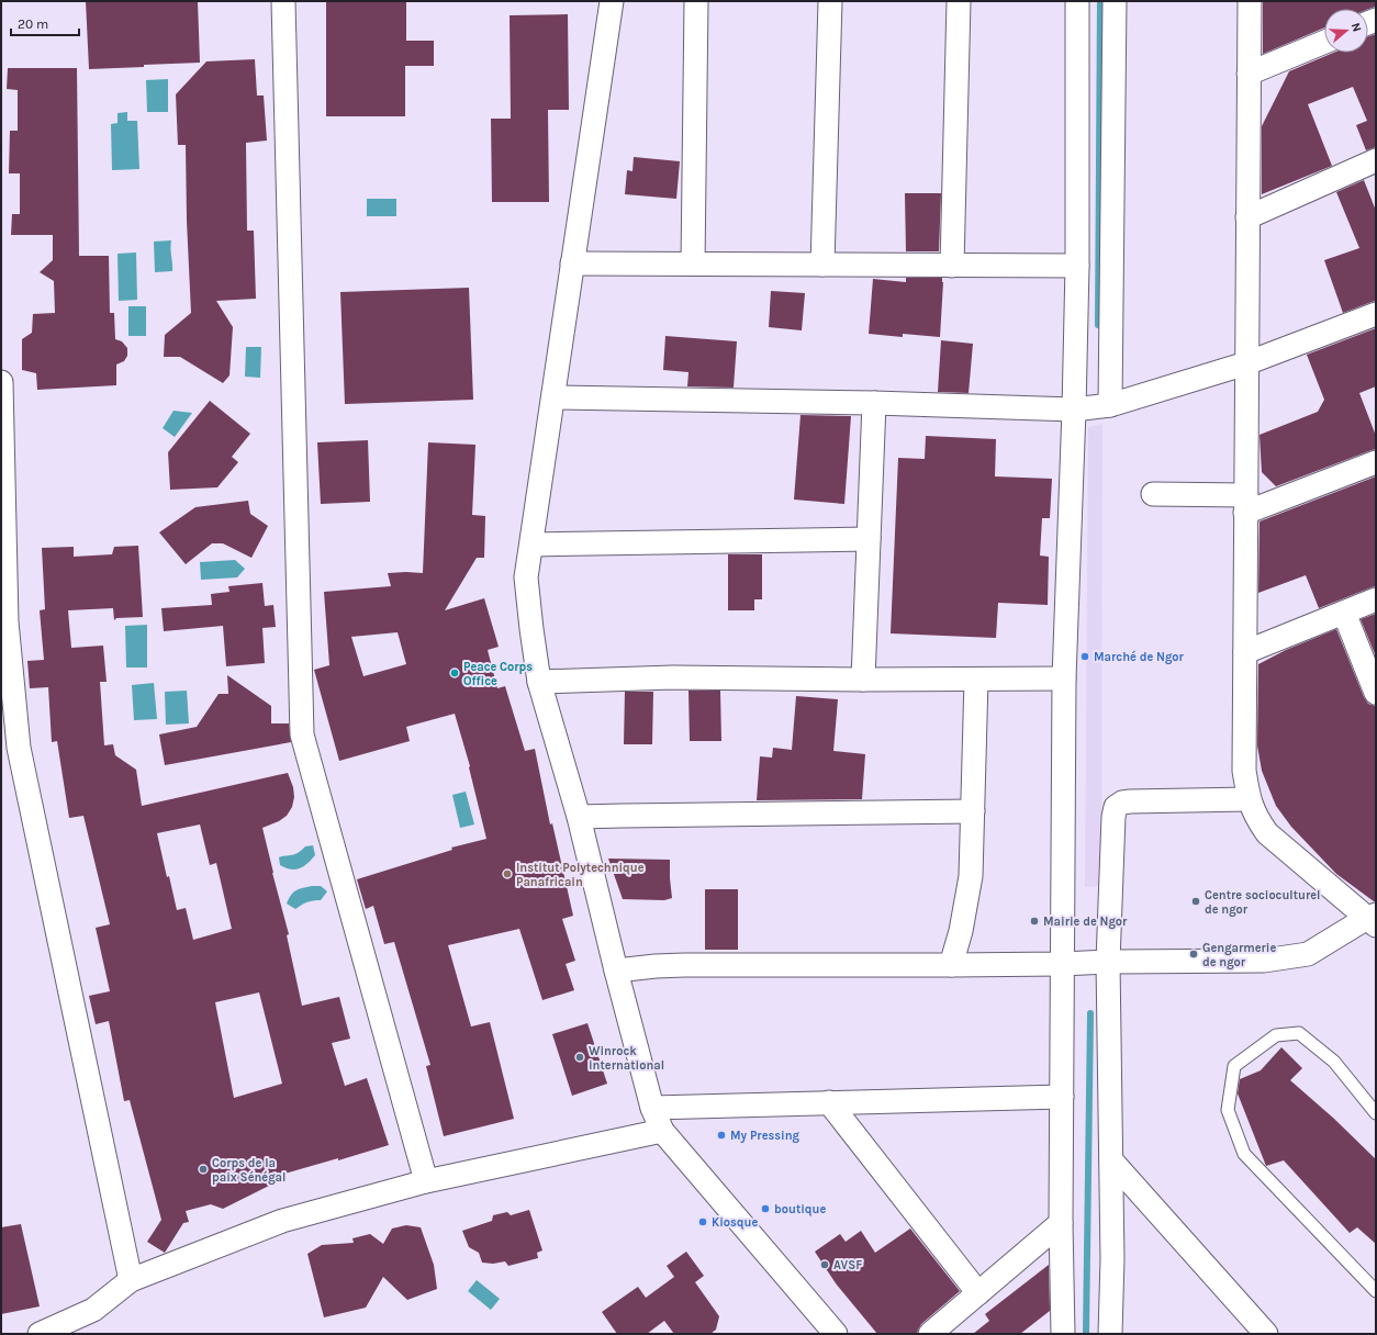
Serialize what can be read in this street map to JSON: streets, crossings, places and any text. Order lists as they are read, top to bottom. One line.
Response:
{"places":["Marché de Ngor","Peace Corps Office","Institut Polytechnique Panafricain","Centre socioculturel de ngor","Mairie de Ngor","Gengarmerie de ngor","Winrock international","My Pressing","Corps de la paix Sénégal","boutique","Kiosque","AVSF"],"scale_bar":"20 m","north":"right"}
